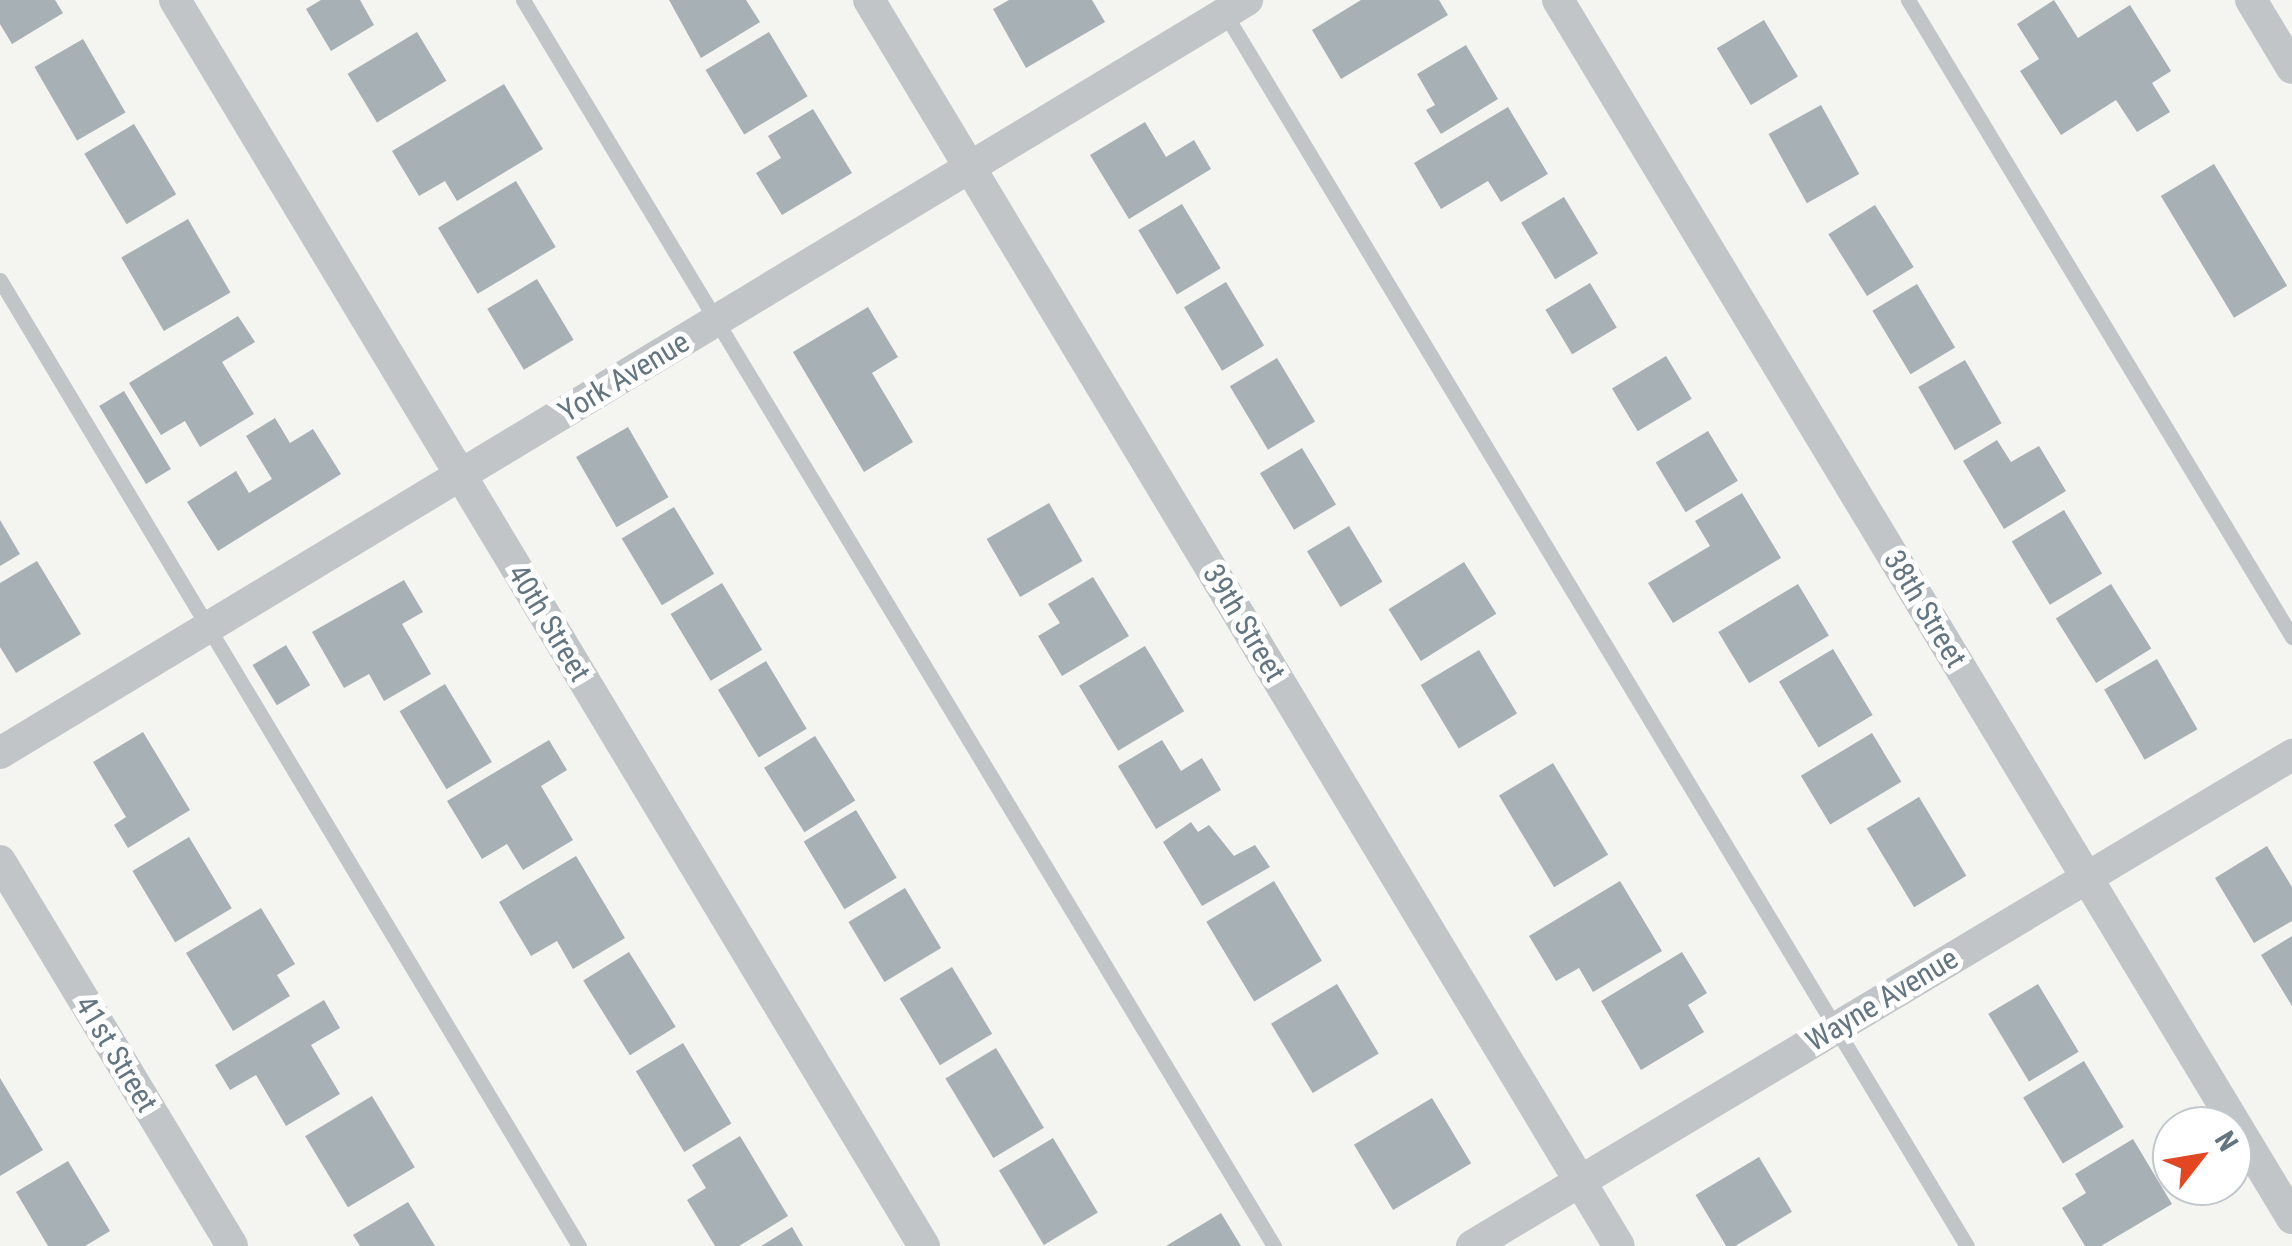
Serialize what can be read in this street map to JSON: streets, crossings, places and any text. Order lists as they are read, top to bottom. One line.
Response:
{"streets":{"street":["York Avenue","38th Street","40th Street","39th Street","Wayne Avenue","41st Street"]},"crossings":[["York Avenue","40th Street"],["York Avenue","39th Street"],["38th Street","Wayne Avenue"],["39th Street","Wayne Avenue"]],"north":"top right"}
